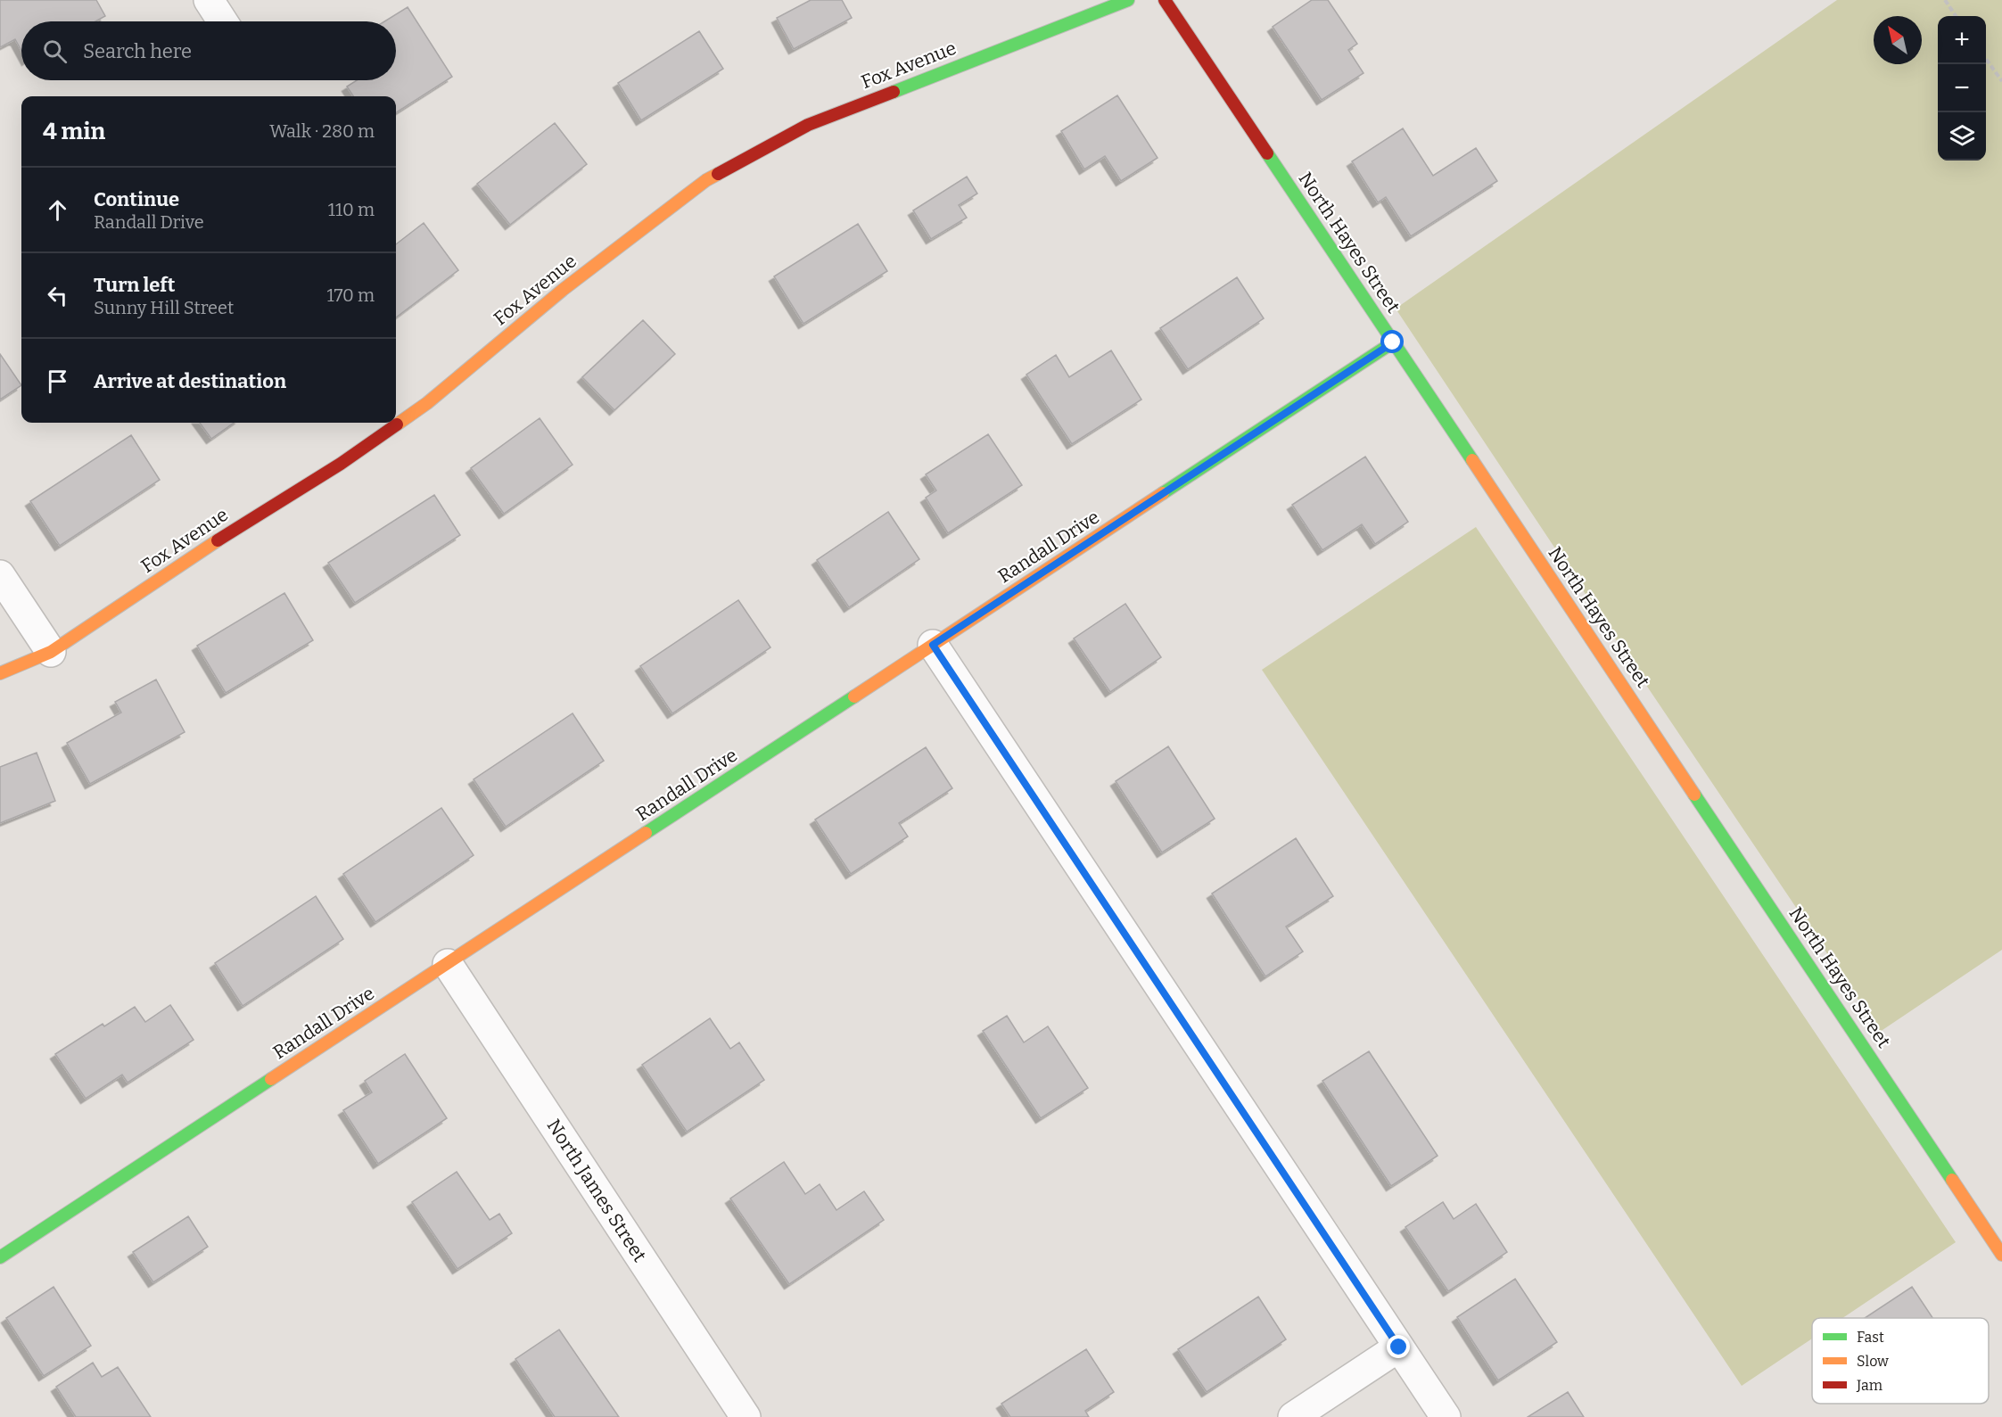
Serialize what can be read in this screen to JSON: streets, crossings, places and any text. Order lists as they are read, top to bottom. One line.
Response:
{"streets":{"street":["Fox Avenue","North Hayes Street","Randall Drive","North James Street"]},"crossings":[["North Hayes Street","Randall Drive"],["Randall Drive","North James Street"]],"legend":["Fast","Slow","Jam"],"north":"top left","page":{"map_buttons":["+","−"],"search":"Search here","heading":["4 min","Walk · 280 m"],"list":[["Continue","Randall Drive","110 m"],["Turn left","Sunny Hill Street","170 m"],"Arrive at destination"]}}
